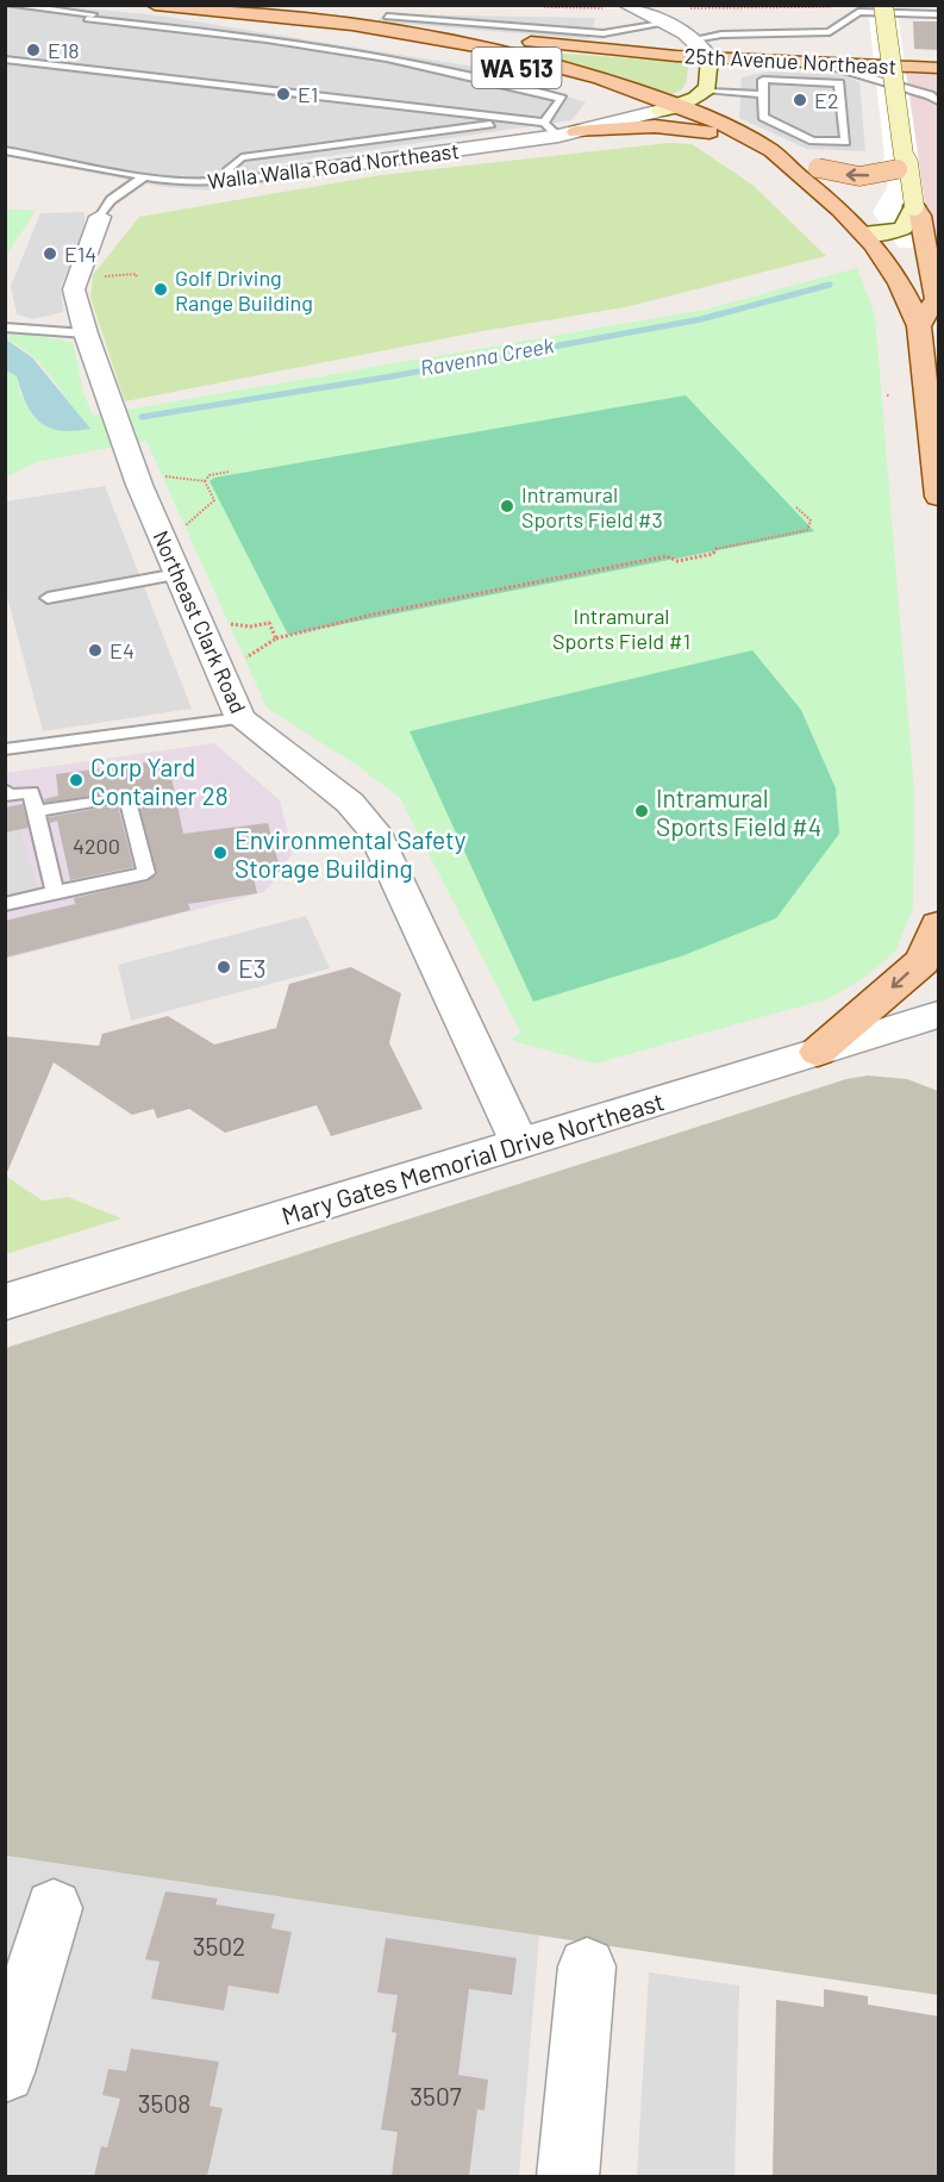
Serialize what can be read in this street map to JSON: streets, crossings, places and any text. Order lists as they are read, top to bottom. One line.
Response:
{"streets":{"main road":["25th Avenue Northeast","WA 513"],"street":["Walla Walla Road Northeast","Northeast Clark Road","Mary Gates Memorial Drive Northeast"]},"crossings":[["25th Avenue Northeast","WA 513"],["WA 513","Walla Walla Road Northeast"],["Walla Walla Road Northeast","Northeast Clark Road"],["Northeast Clark Road","Mary Gates Memorial Drive Northeast"]],"water":["Ravenna Creek"],"parks":["Intramural Sports Field #1"],"places":["E18","E1","E2","E14","Golf Driving Range Building","Intramural Sports Field #3","E4","Corp Yard Container 28","Intramural Sports Field #4","Environmental Safety Storage Building","E3"],"house_numbers":["4200","3502","3507","3508"]}
